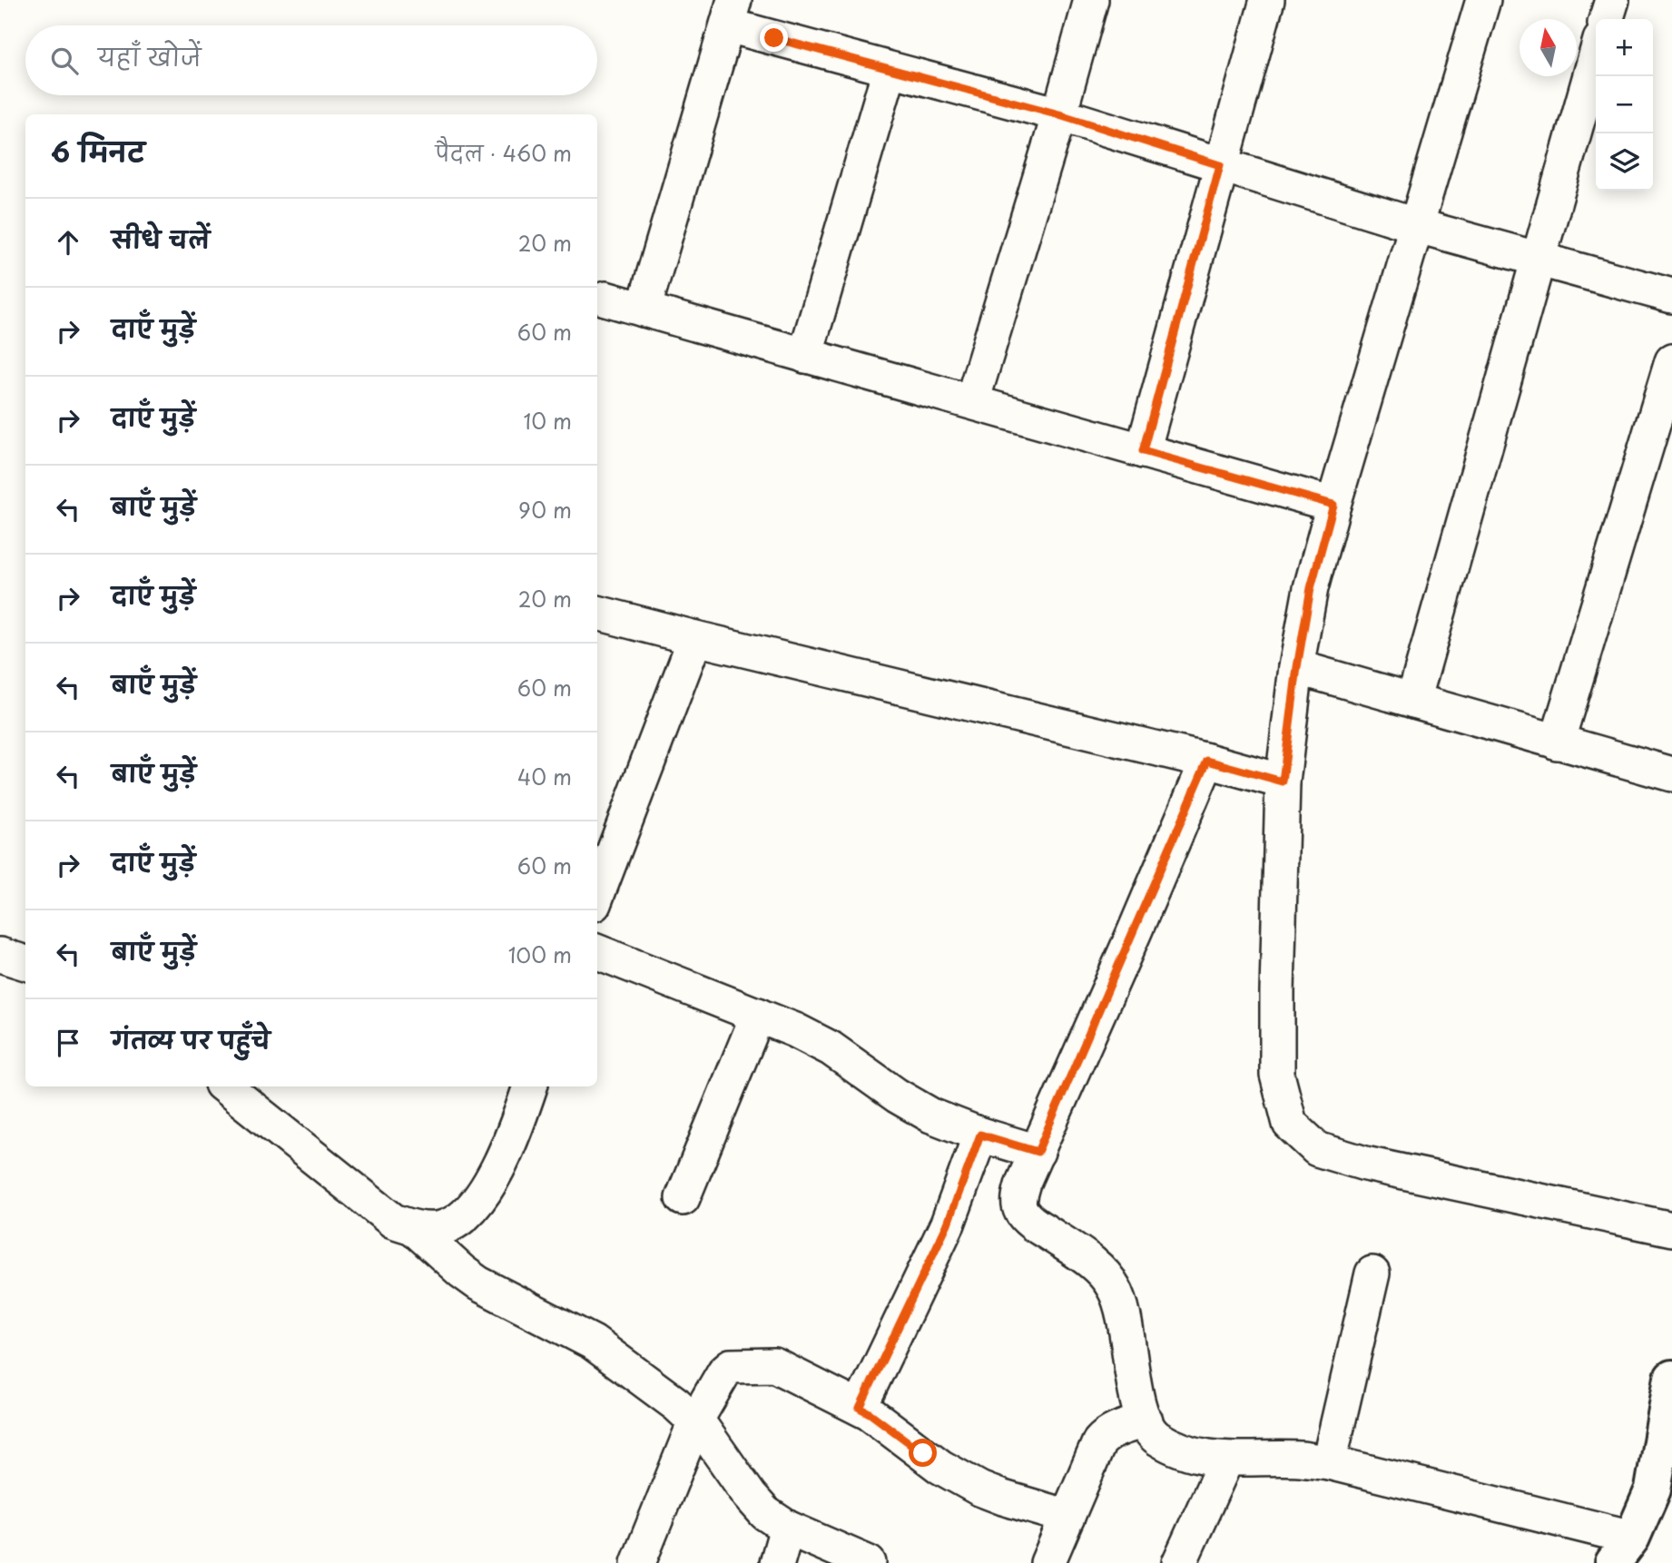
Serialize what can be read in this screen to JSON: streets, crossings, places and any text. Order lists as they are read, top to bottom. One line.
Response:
{"north":"top","page":{"map_buttons":["+","−"],"search":"यहाँ खोजें","heading":["6 मिनट","पैदल · 460 m"],"list":[["सीधे चलें","20 m"],["दाएँ मुड़ें","60 m"],["दाएँ मुड़ें","10 m"],["बाएँ मुड़ें","90 m"],["दाएँ मुड़ें","20 m"],["बाएँ मुड़ें","60 m"],["बाएँ मुड़ें","40 m"],["दाएँ मुड़ें","60 m"],["बाएँ मुड़ें","100 m"],"गंतव्य पर पहुँचे"]}}
